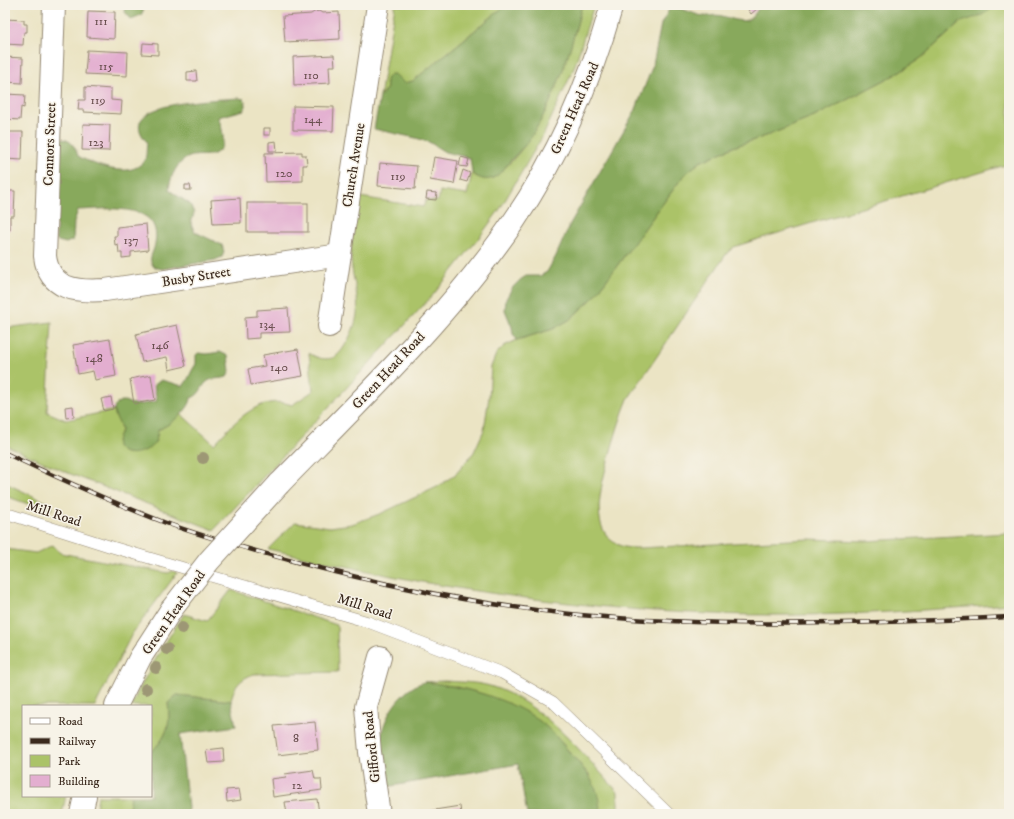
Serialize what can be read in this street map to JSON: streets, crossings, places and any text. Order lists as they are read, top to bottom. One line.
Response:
{"streets":{"street":["Green Head Road","Connors Street","Church Avenue","Busby Street","Gifford Road"],"lane":["Mill Road"]},"crossings":[["Connors Street","Busby Street"],["Church Avenue","Busby Street"]],"house_numbers":["111","115","110","119","144","123","120","119","137","134","146","148","140","8","12"],"legend":["Road","Railway","Park","Building"]}
